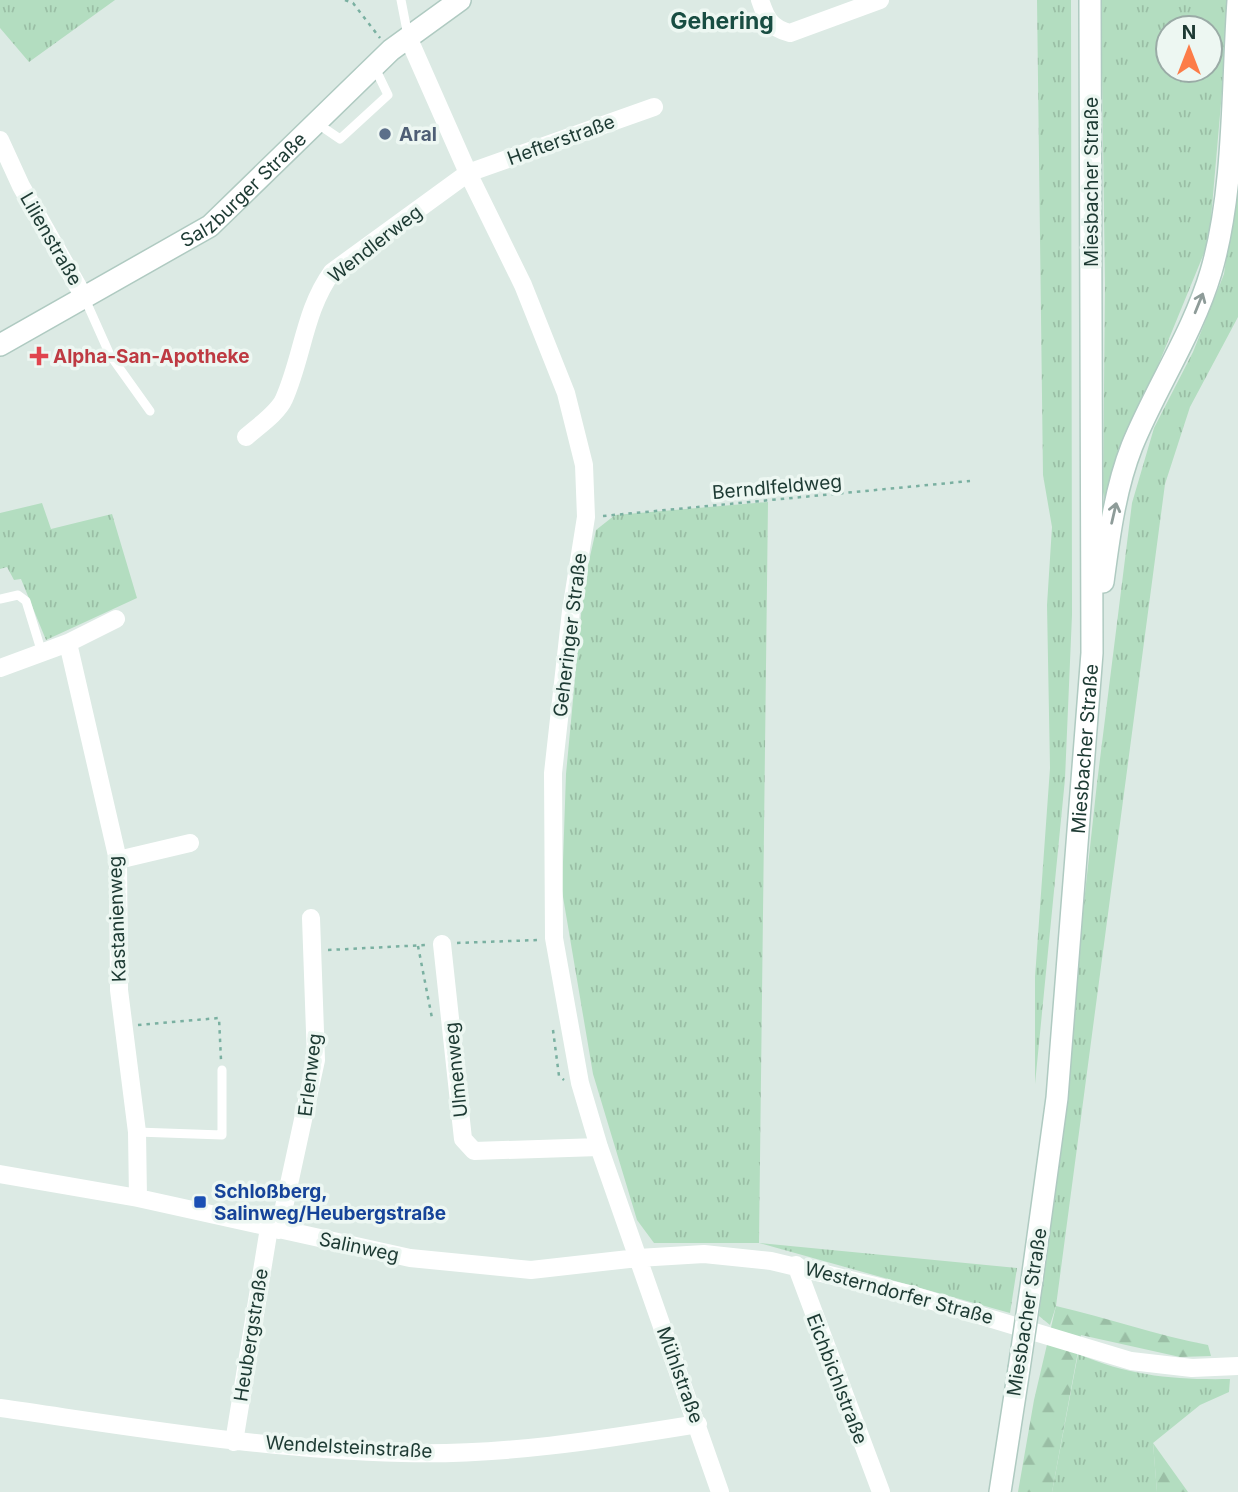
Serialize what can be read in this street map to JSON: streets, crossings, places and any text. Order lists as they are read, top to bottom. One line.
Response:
{"streets":{"main road":["Miesbacher Straße","Salzburger Straße"],"street":["Hefterstraße","Lilienstraße","Wendlerweg","Geheringer Straße","Kastanienweg","Ulmenweg","Erlenweg","Salinweg","Westerndorfer Straße","Heubergstraße","Mühlstraße","Eichbichlstraße","Wendelsteinstraße"],"path":["Berndlfeldweg"]},"crossings":[["Hefterstraße","Wendlerweg"],["Hefterstraße","Geheringer Straße"],["Salzburger Straße","Lilienstraße"],["Salzburger Straße","Geheringer Straße"],["Wendlerweg","Geheringer Straße"],["Berndlfeldweg","Geheringer Straße"],["Geheringer Straße","Ulmenweg"],["Geheringer Straße","Salinweg"],["Geheringer Straße","Westerndorfer Straße"],["Geheringer Straße","Mühlstraße"],["Kastanienweg","Salinweg"],["Erlenweg","Salinweg"],["Erlenweg","Heubergstraße"],["Salinweg","Westerndorfer Straße"],["Salinweg","Heubergstraße"],["Salinweg","Mühlstraße"],["Westerndorfer Straße","Mühlstraße"],["Westerndorfer Straße","Eichbichlstraße"],["Heubergstraße","Wendelsteinstraße"],["Mühlstraße","Wendelsteinstraße"]],"districts":["Gehering"],"places":{"other":["Aral"],"health":["Alpha-San-Apotheke"],"transit":["Schloßberg, Salinweg/Heubergstraße"]},"north":"top"}
